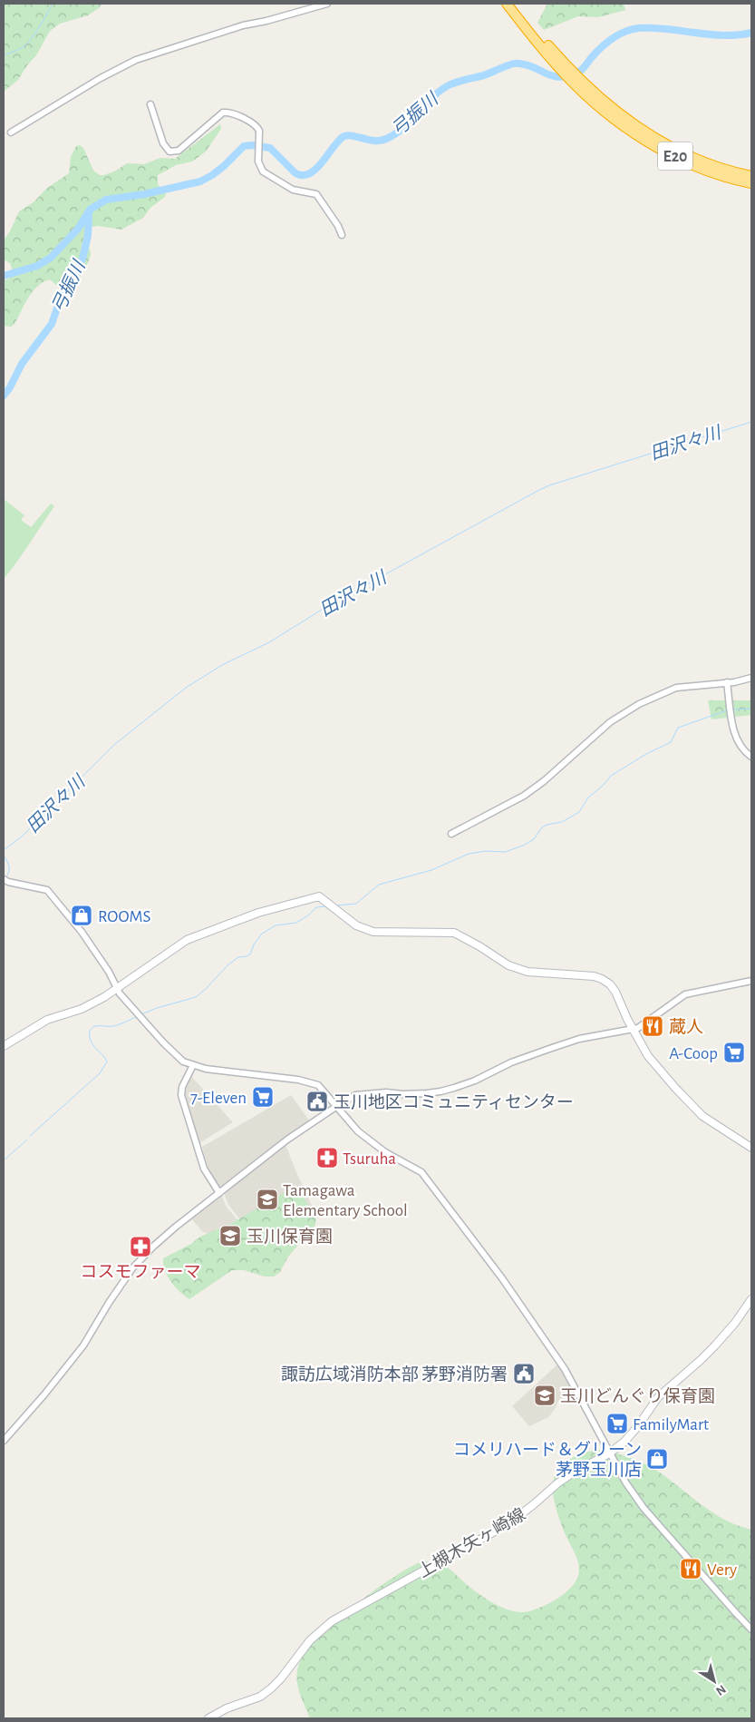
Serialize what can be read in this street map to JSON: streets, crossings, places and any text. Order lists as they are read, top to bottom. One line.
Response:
{"streets":{"highway":["E20"],"main road":["上槻木矢ヶ崎線"]},"water":["弓振川","田沢々川"],"places":{"shop":["ROOMS","コメリハード＆グリーン 茅野玉川店"],"restaurant":["蔵人","Very"],"supermarket":["A-Coop","7-Eleven","FamilyMart"],"public building":["玉川地区コミュニティセンター","諏訪広域消防本部 茅野消防署"],"pharmacy":["Tsuruha","コスモファーマ"],"school or university":["Tamagawa Elementary School","玉川保育園","玉川どんぐり保育園"]},"north":"bottom right"}
